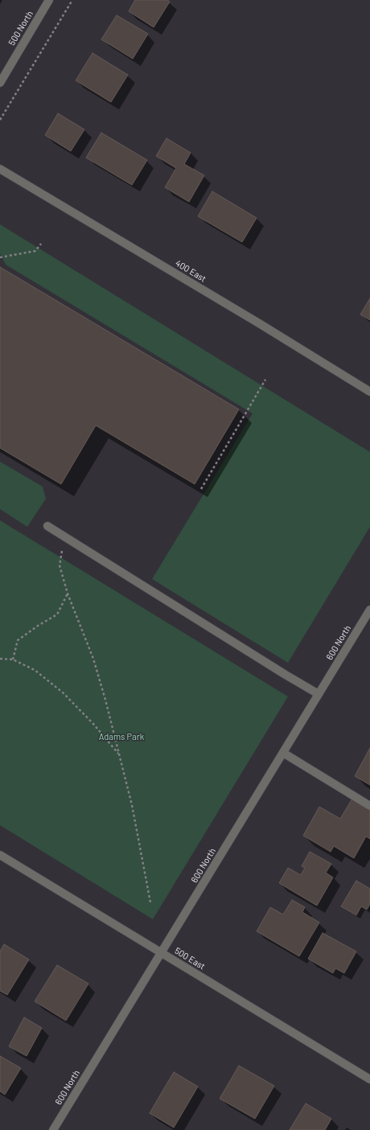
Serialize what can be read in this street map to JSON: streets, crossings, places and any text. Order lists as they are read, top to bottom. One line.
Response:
{"streets":{"street":["500 North","400 East","600 North","500 East"]},"crossings":[["600 North","500 East"]],"parks":["Adams Park"]}
